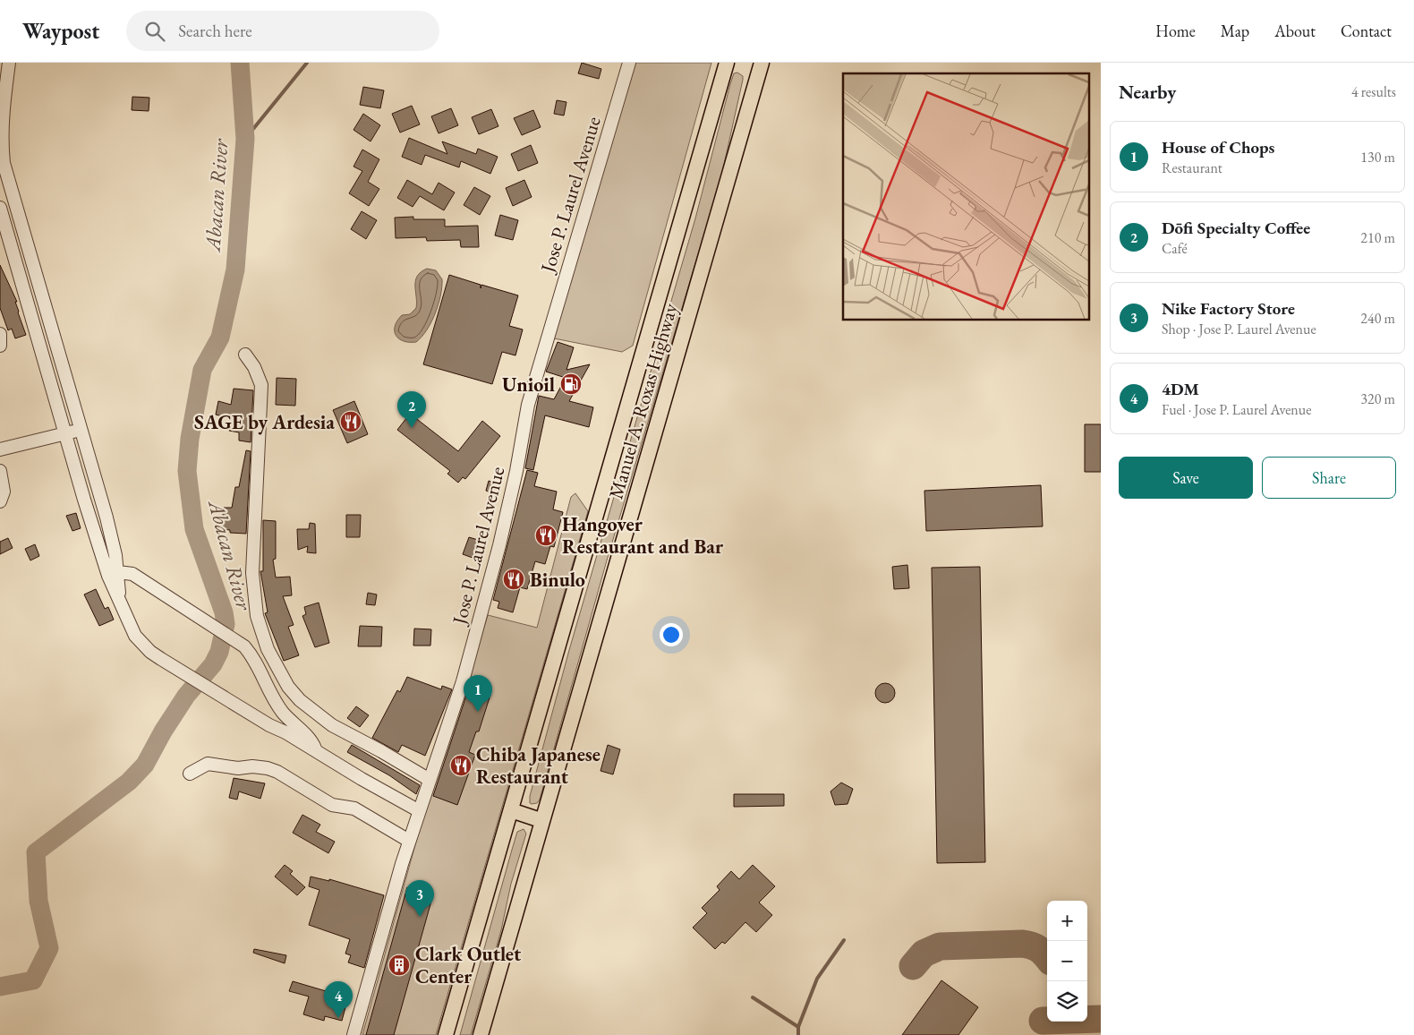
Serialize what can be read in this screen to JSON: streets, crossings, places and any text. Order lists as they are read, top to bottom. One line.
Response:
{"streets":{"main road":["Manuel A. Roxas Highway"],"street":["Jose P. Laurel Avenue"]},"water":["Abacan River"],"places":{"fuel station":["Unioil"],"restaurant":["SAGE by Ardesia","Hangover Restaurant and Bar","Binulo","Chiba Japanese Restaurant"],"building":["Clark Outlet Center"]},"page":{"header":"Waypost","search":"Search here","nav":["Home","Map","About","Contact"],"heading":["Nearby","4 results"],"list":[{"mark":"1","name":"House of Chops","note":"Restaurant","value":"130 m"},{"mark":"2","name":"Dōfi Specialty Coffee","note":"Café","value":"210 m"},{"mark":"3","name":"Nike Factory Store","note":"Shop · Jose P. Laurel Avenue","value":"240 m"},{"mark":"4","name":"4DM","note":"Fuel · Jose P. Laurel Avenue","value":"320 m"}],"pins":["2","1","3","4"],"buttons":["Save","Share"],"map_buttons":["+","−"]}}
